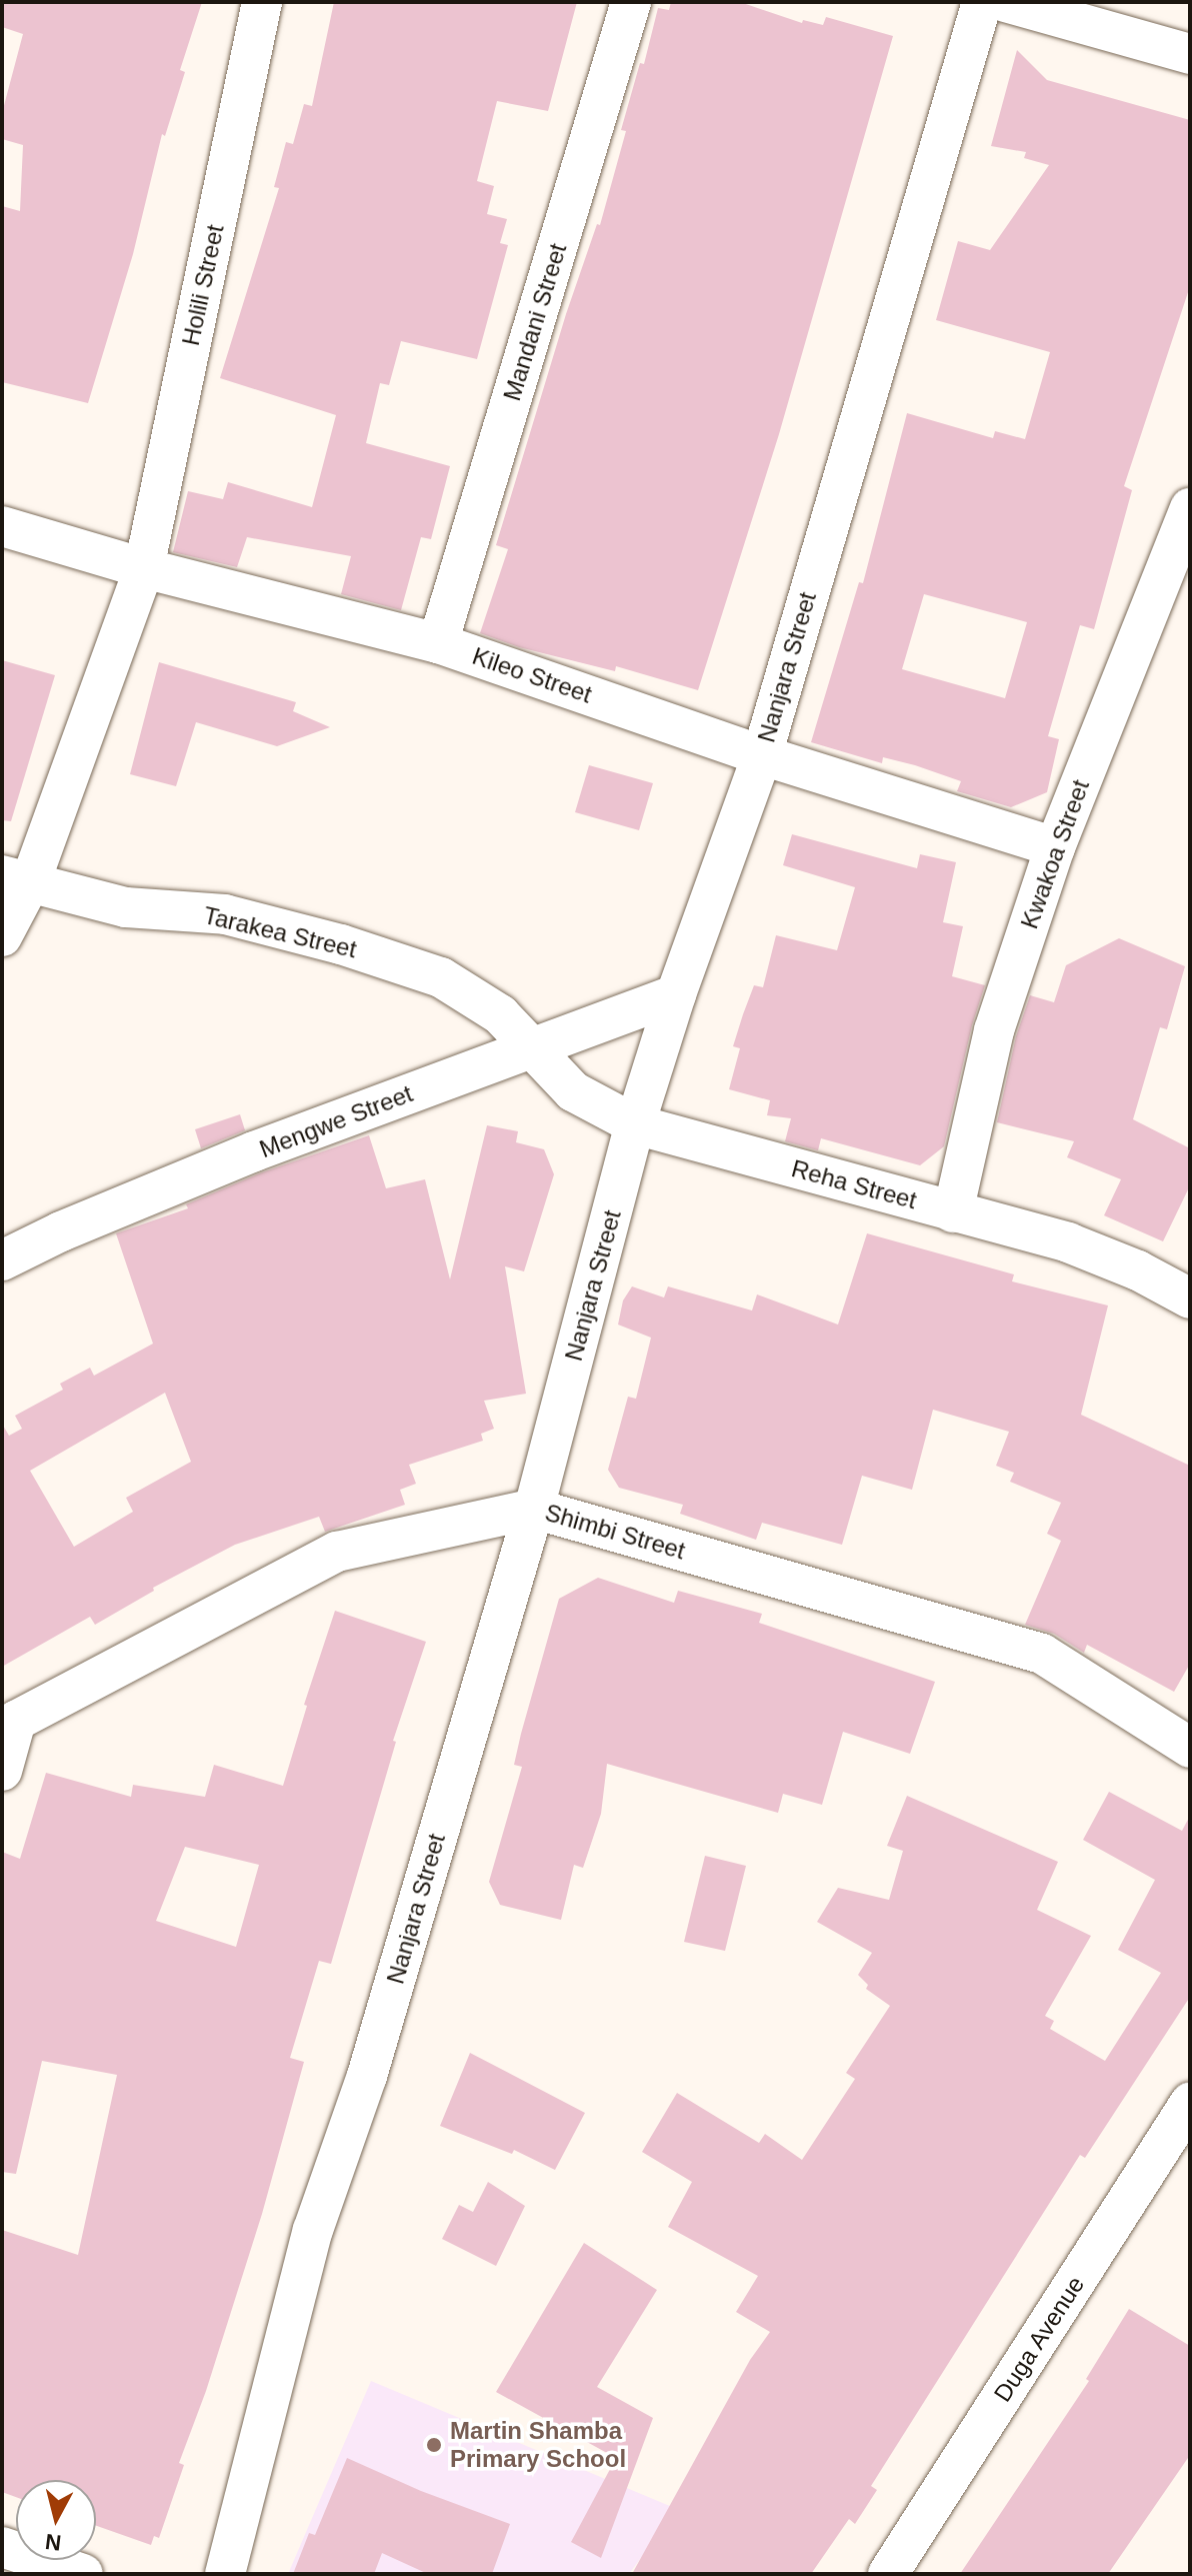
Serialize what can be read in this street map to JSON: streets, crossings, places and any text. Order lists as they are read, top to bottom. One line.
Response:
{"streets":{"street":["Holili Street","Mandani Street","Nanjara Street","Kileo Street","Kwakoa Street","Tarakea Street","Mengwe Street","Reha Street","Shimbi Street","Duga Avenue"]},"crossings":[["Holili Street","Kileo Street"],["Holili Street","Tarakea Street"],["Mandani Street","Kileo Street"],["Nanjara Street","Kileo Street"],["Nanjara Street","Mengwe Street"],["Nanjara Street","Reha Street"],["Nanjara Street","Shimbi Street"],["Kileo Street","Kwakoa Street"],["Kwakoa Street","Reha Street"],["Tarakea Street","Mengwe Street"],["Tarakea Street","Reha Street"],["Mengwe Street","Reha Street"]],"places":["Martin Shamba Primary School"],"north":"bottom"}
